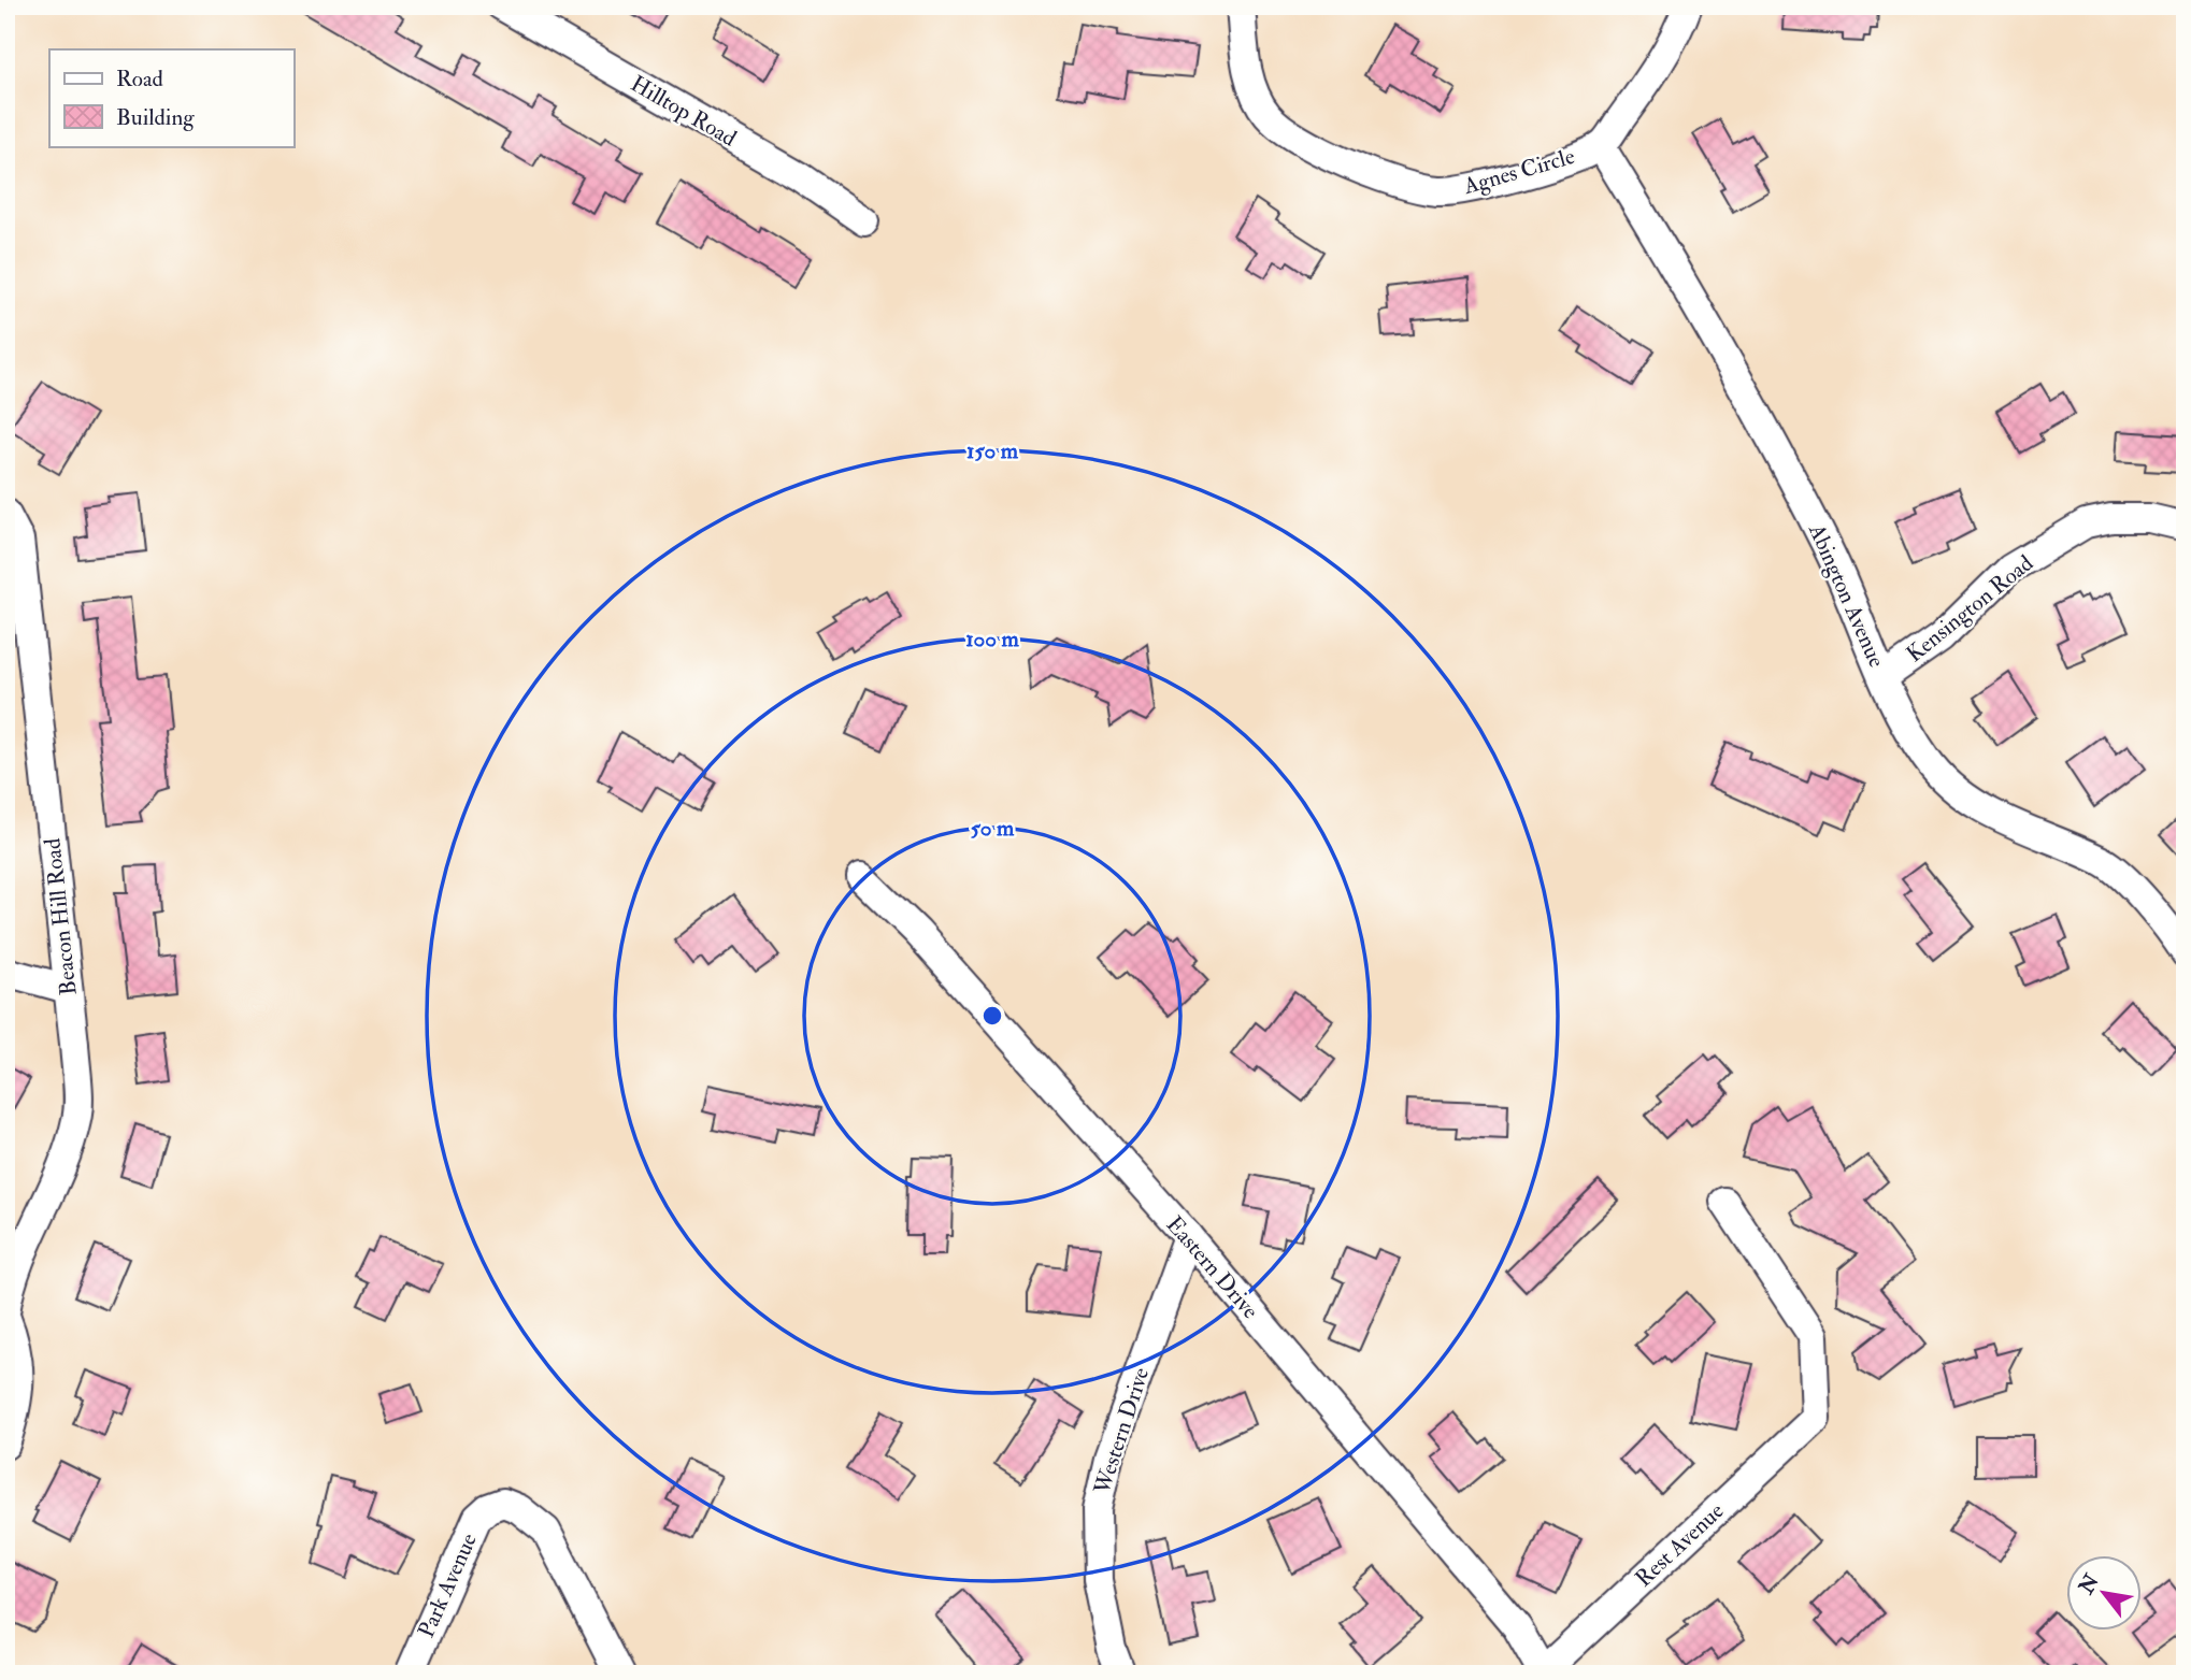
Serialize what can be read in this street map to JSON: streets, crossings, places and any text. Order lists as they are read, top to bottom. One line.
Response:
{"streets":{"street":["Hilltop Road","Agnes Circle","Abington Avenue","Kensington Road","Beacon Hill Road","Eastern Drive","Western Drive","Rest Avenue","Park Avenue"]},"crossings":[["Agnes Circle","Abington Avenue"],["Abington Avenue","Kensington Road"],["Eastern Drive","Western Drive"],["Eastern Drive","Rest Avenue"]],"legend":["Road","Building"],"north":"top left","rings":["150 m","100 m","50 m"]}
